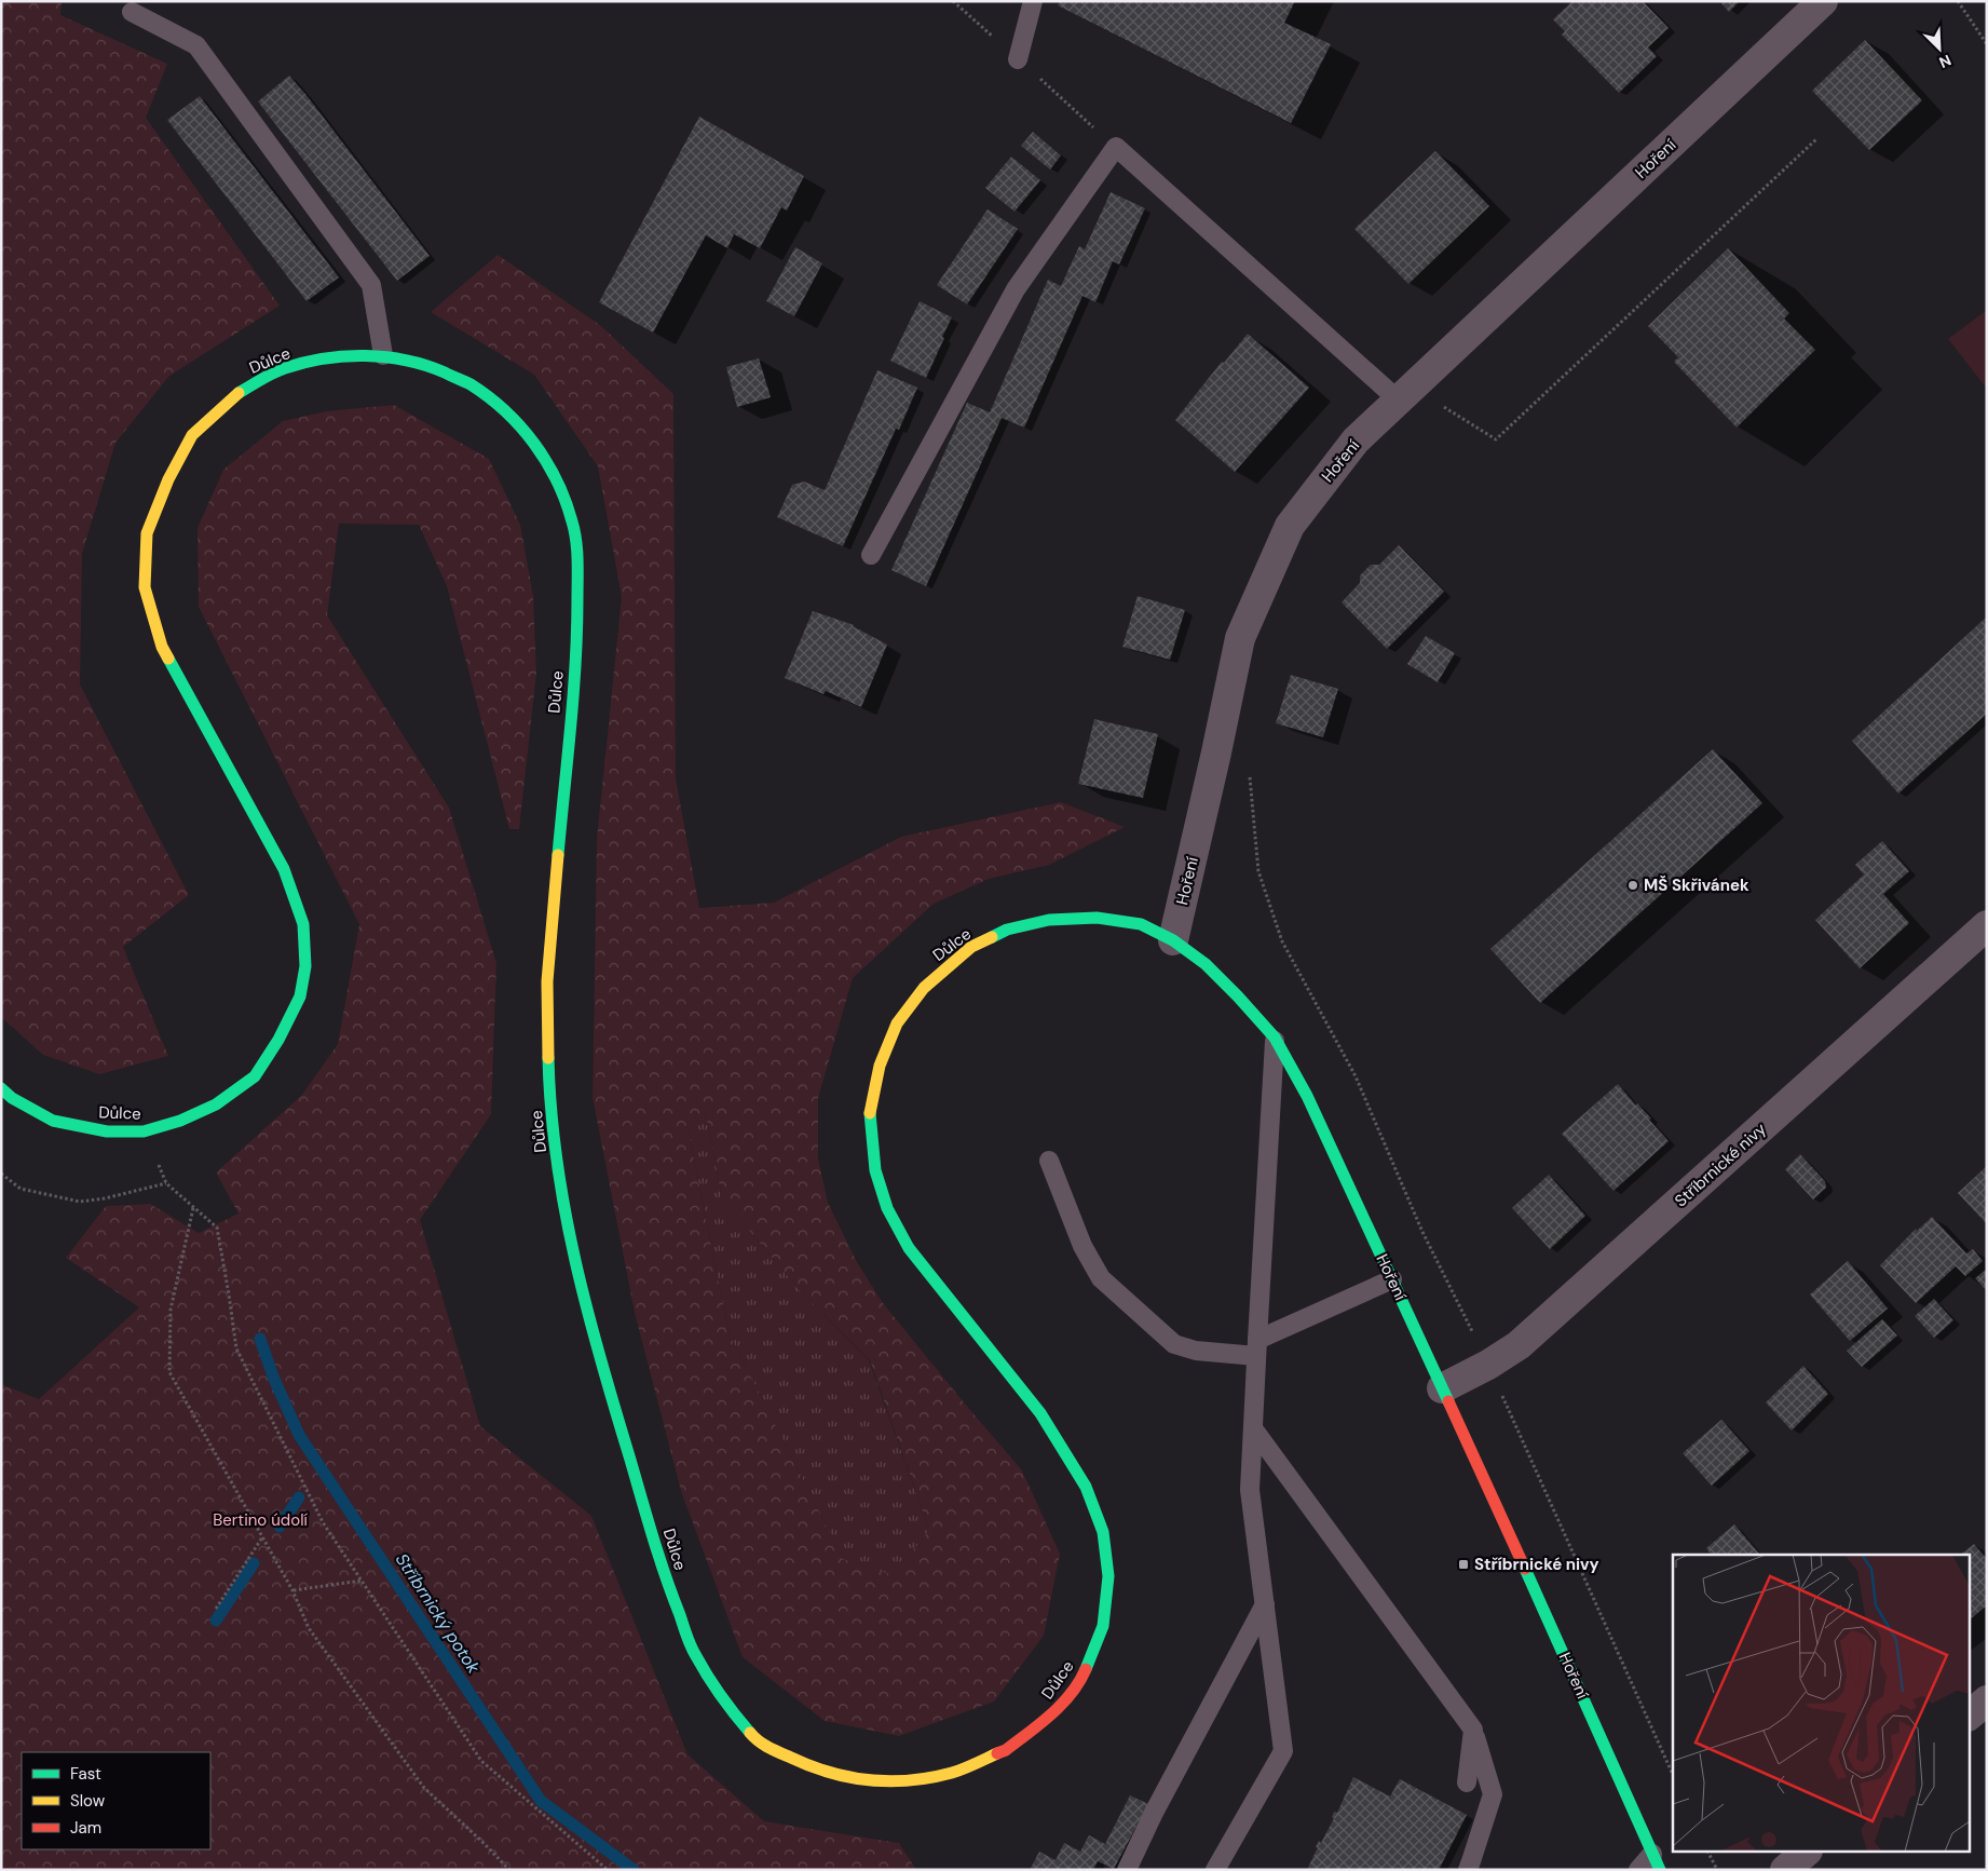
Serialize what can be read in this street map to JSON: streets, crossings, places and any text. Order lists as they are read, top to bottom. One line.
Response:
{"streets":{"main road":["Hoření","Důlce"],"street":["Stříbrnické nivy"]},"crossings":[["Hoření","Důlce"],["Hoření","Stříbrnické nivy"]],"water":["Stříbrnický potok"],"parks":["Bertino údolí"],"places":{"other":["MŠ Skřivánek"],"transit":["Stříbrnické nivy"]},"legend":["Fast","Slow","Jam"],"north":"bottom right"}
